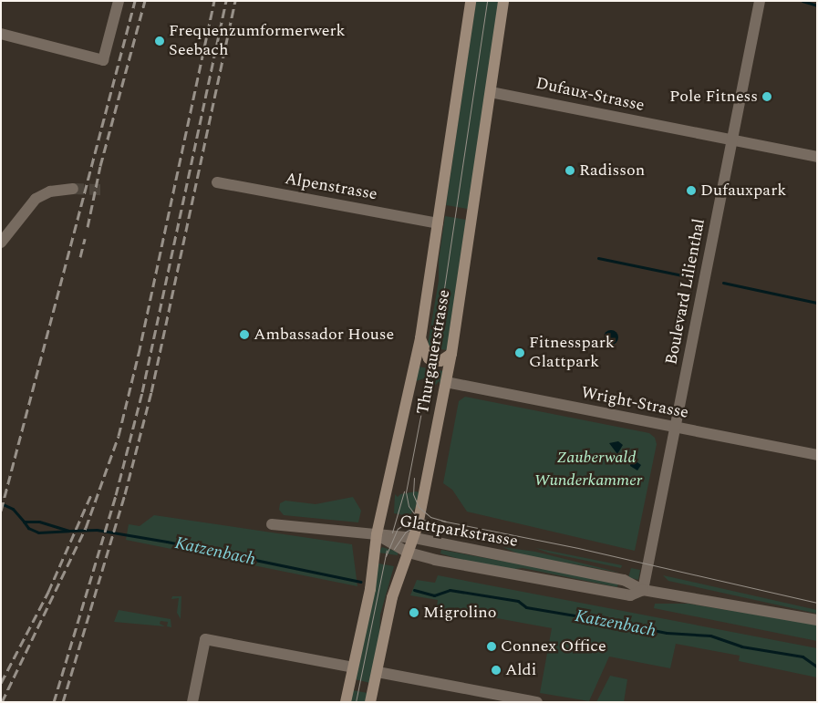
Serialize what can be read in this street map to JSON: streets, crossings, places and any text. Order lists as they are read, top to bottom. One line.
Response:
{"streets":{"main road":["Thurgauerstrasse"],"street":["Dufaux-Strasse","Alpenstrasse","Boulevard Lilienthal","Wright-Strasse","Glattparkstrasse"]},"crossings":[["Dufaux-Strasse","Boulevard Lilienthal"],["Dufaux-Strasse","Thurgauerstrasse"],["Alpenstrasse","Thurgauerstrasse"],["Boulevard Lilienthal","Wright-Strasse"],["Boulevard Lilienthal","Glattparkstrasse"],["Thurgauerstrasse","Wright-Strasse"],["Thurgauerstrasse","Glattparkstrasse"]],"water":["Katzenbach"],"parks":["Zauberwald","Wunderkammer"],"places":["Frequenzumformerwerk Seebach","Pole Fitness","Radisson","Dufauxpark","Ambassador House","Fitnesspark Glattpark","Migrolino","Connex Office","Aldi"]}
